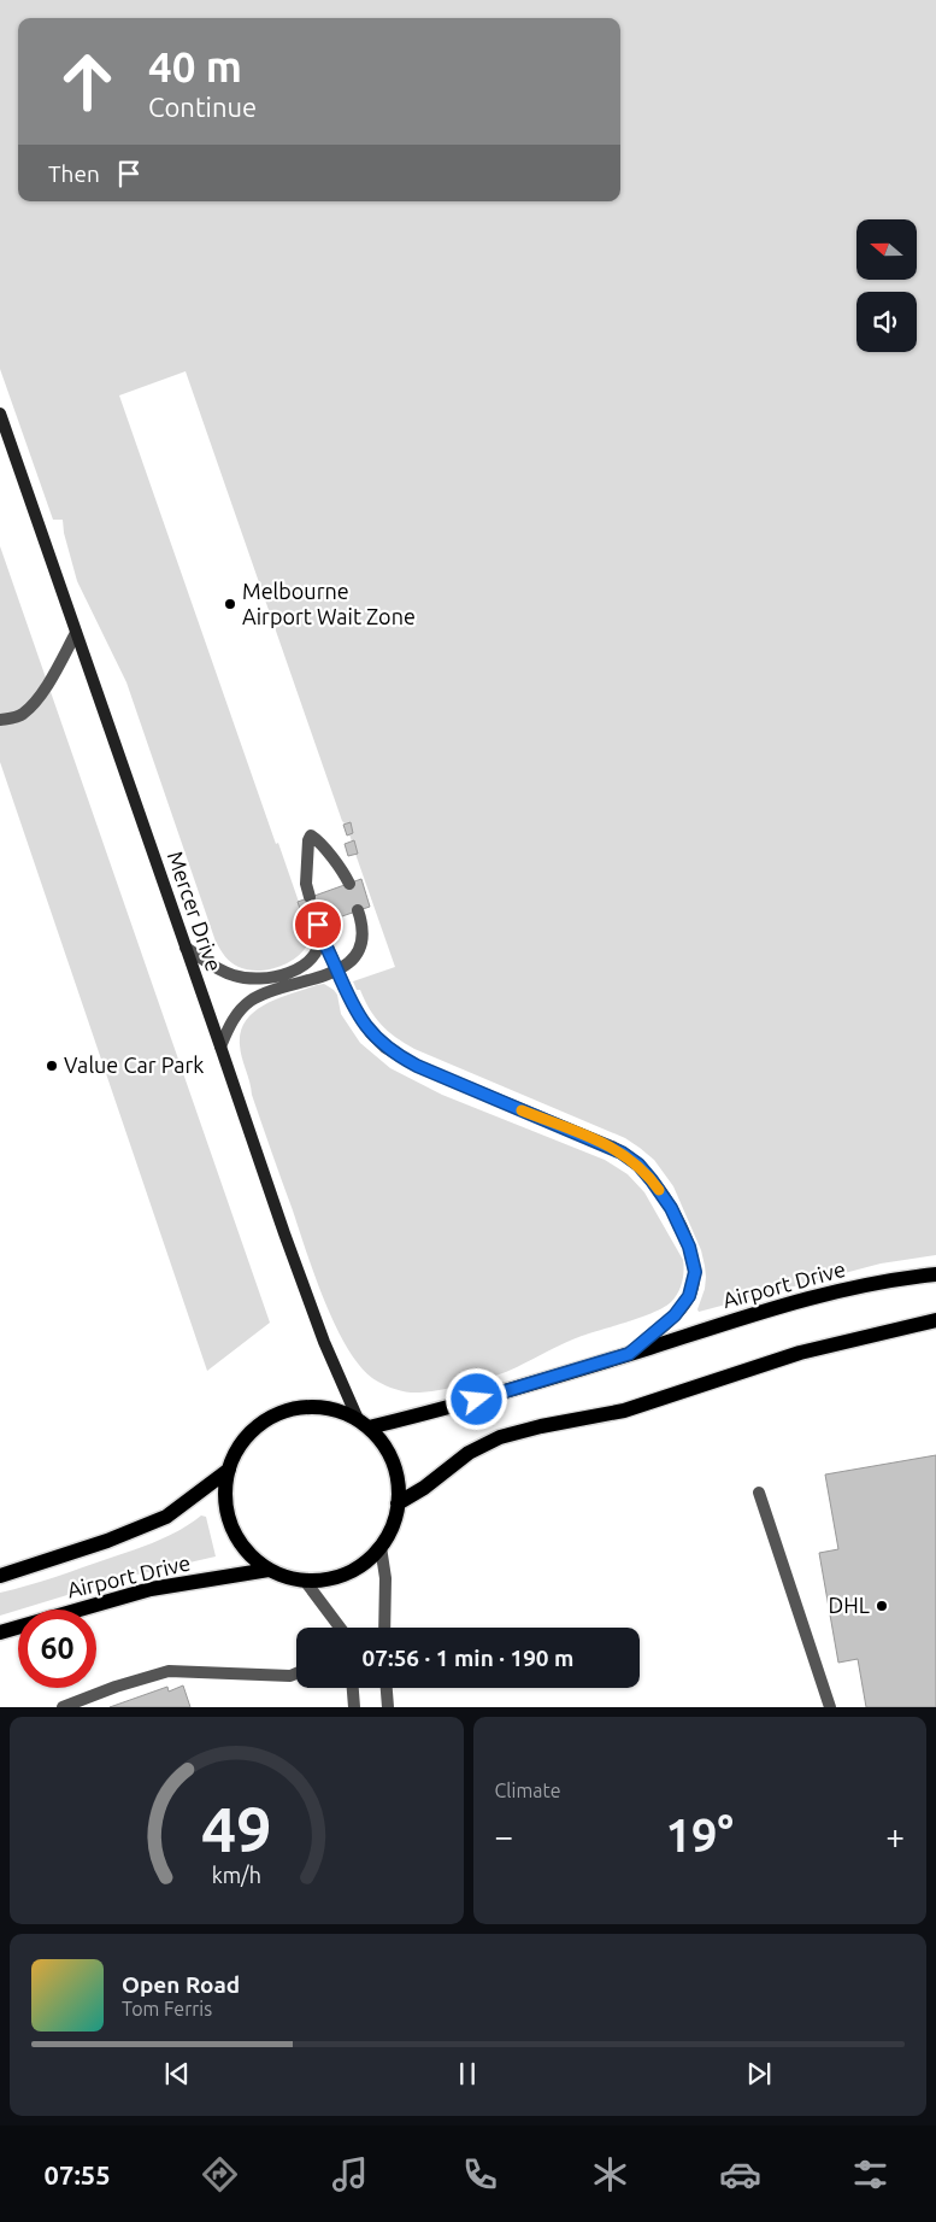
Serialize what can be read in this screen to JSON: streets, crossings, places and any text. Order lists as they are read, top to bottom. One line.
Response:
{"streets":{"main road":["Airport Drive"],"street":["Mercer Drive"]},"crossings":[["Mercer Drive","Airport Drive"]],"places":["Melbourne Airport Wait Zone","Value Car Park","DHL"],"north":"left","page":{"turn":["40 m","Continue"],"then":"Then","limit":"60","trip":"07:56 · 1 min · 190 m","tile":"Climate","heat":["−","19°","+"],"song":["Open Road","Tom Ferris"],"tabs":"07:55","gauge":["49","km/h"]}}
